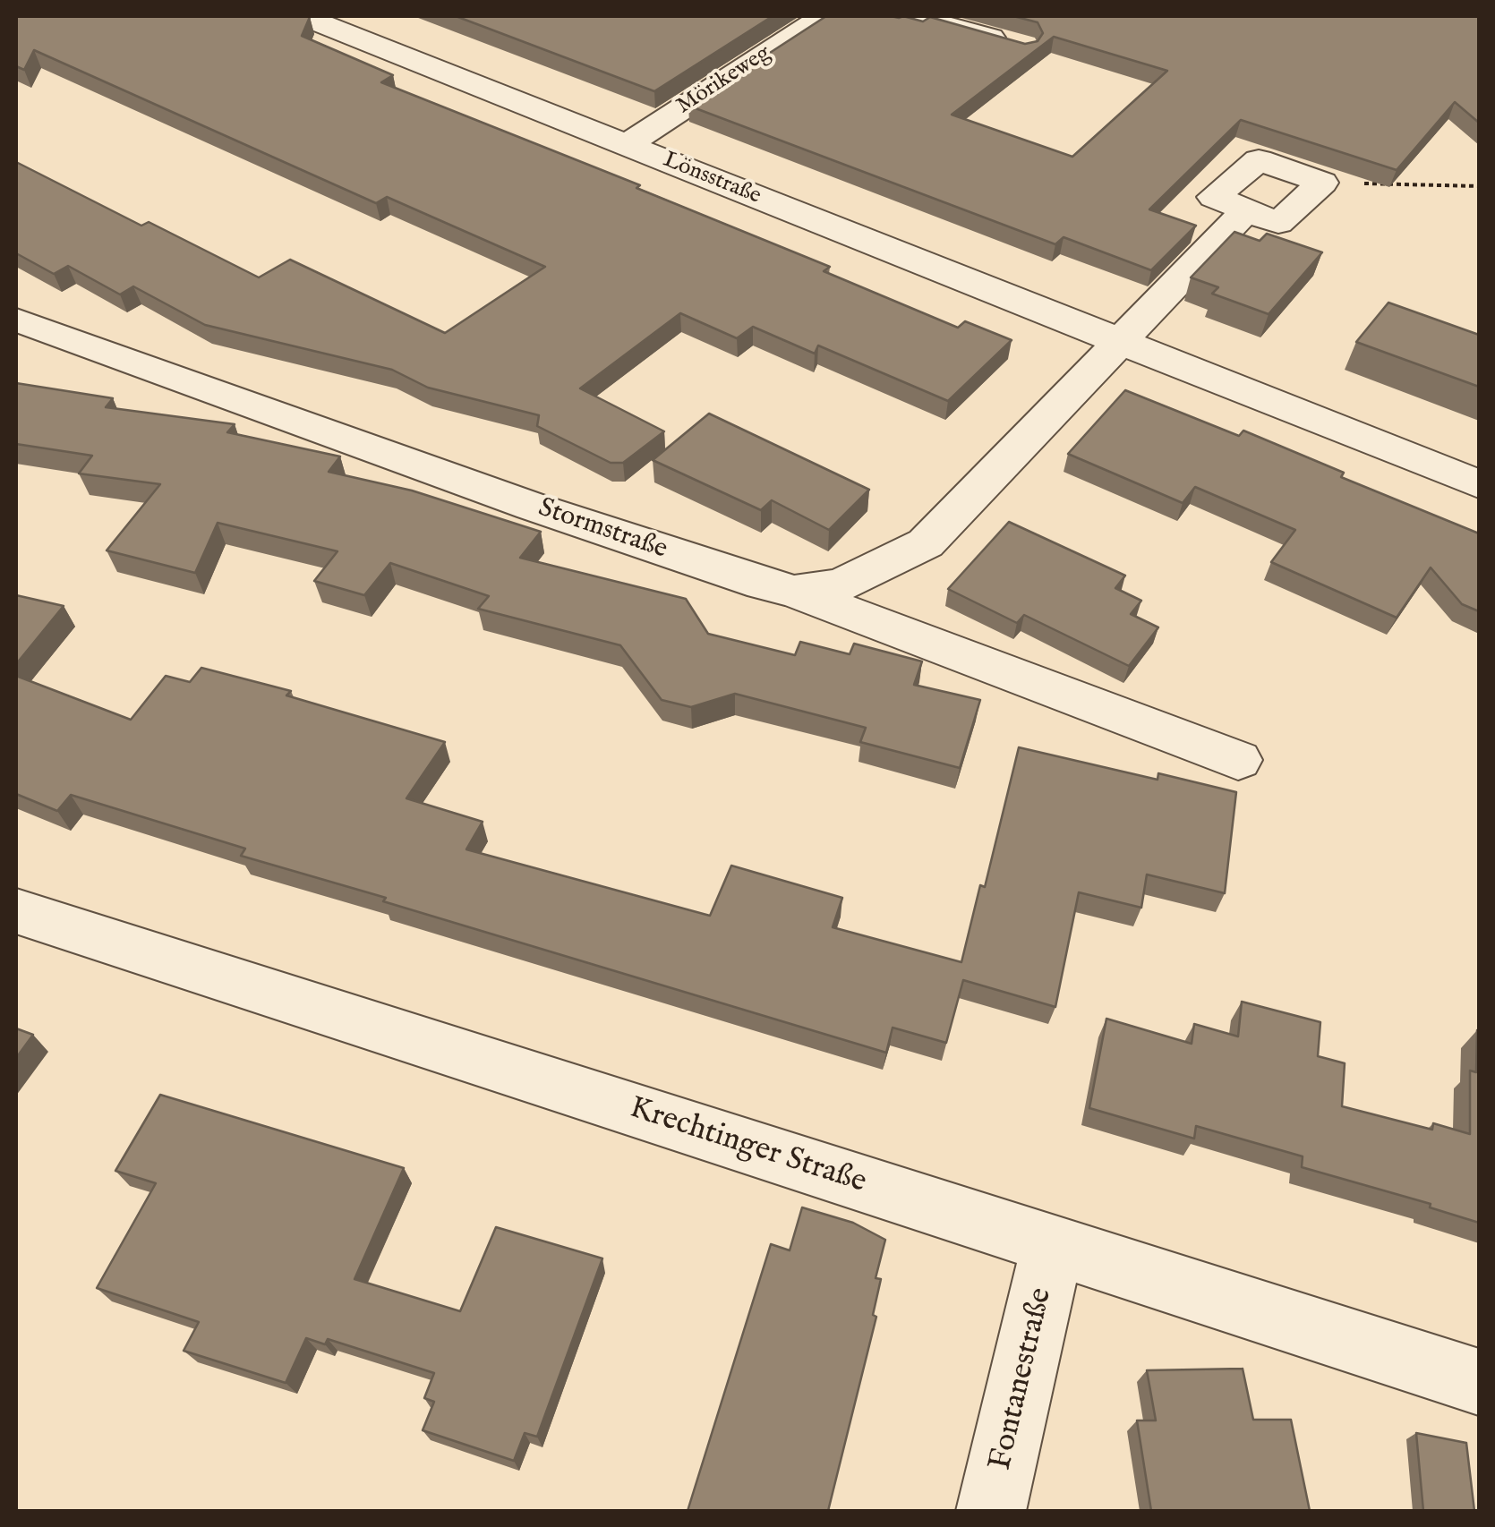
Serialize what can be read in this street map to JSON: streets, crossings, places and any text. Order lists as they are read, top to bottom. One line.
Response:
{"streets":{"street":["Mörikeweg","Lönsstraße","Stormstraße","Krechtinger Straße","Fontanestraße"]},"crossings":[["Mörikeweg","Lönsstraße"],["Lönsstraße","Stormstraße"],["Krechtinger Straße","Fontanestraße"]]}
